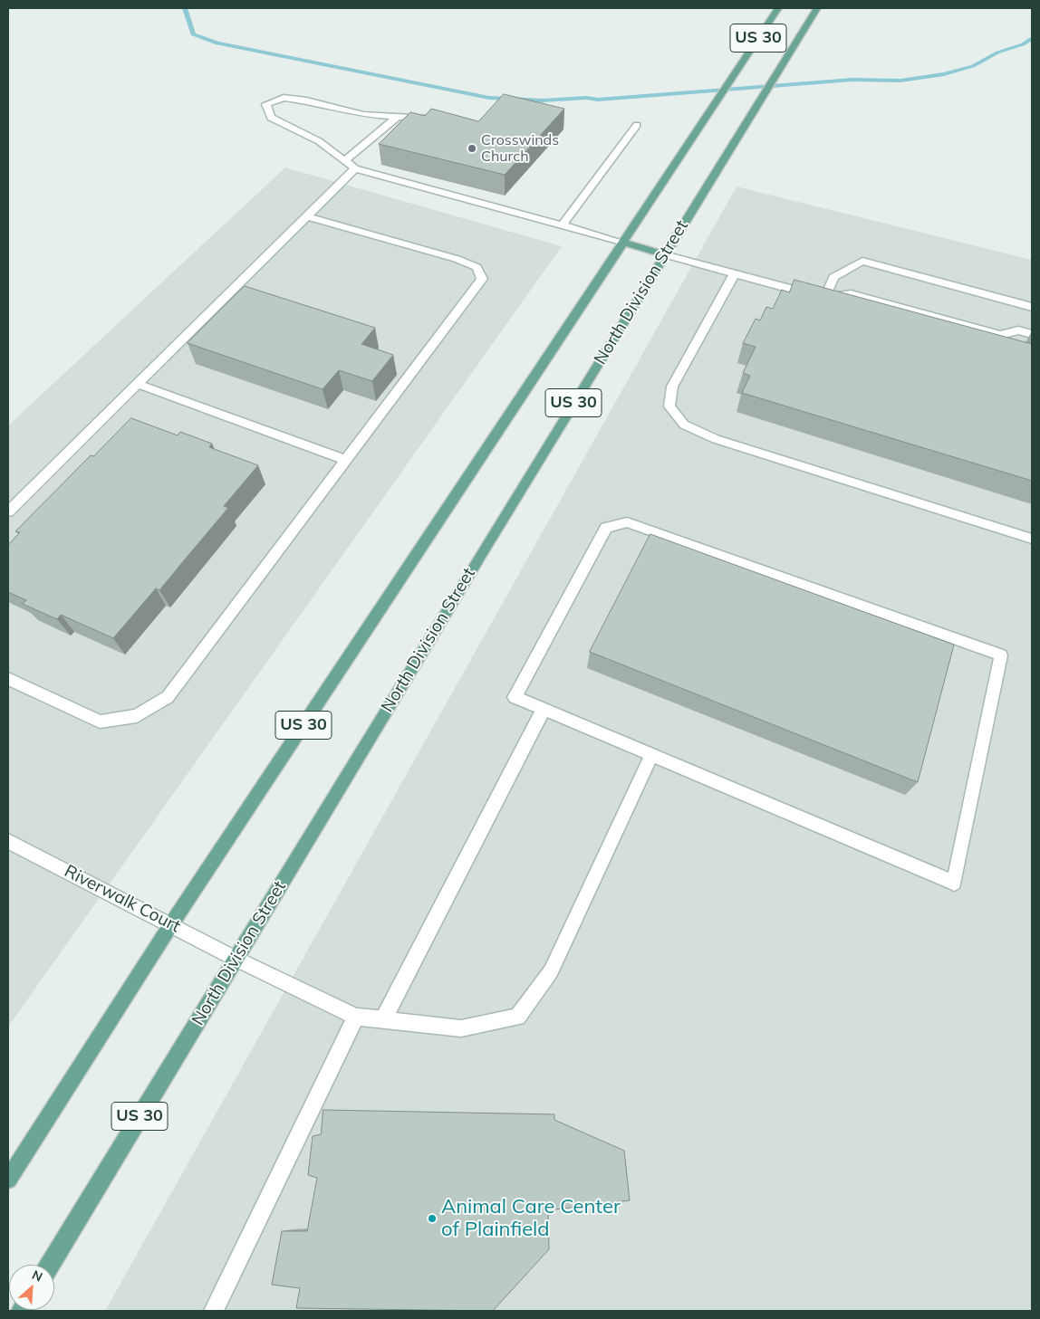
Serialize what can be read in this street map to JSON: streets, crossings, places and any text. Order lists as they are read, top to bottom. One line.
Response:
{"streets":{"main road":["US 30","North Division Street"],"street":["Riverwalk Court"]},"crossings":[["US 30","Riverwalk Court"],["North Division Street","Riverwalk Court"]],"places":["Crosswinds Church","Animal Care Center of Plainfield"],"north":"top right"}
